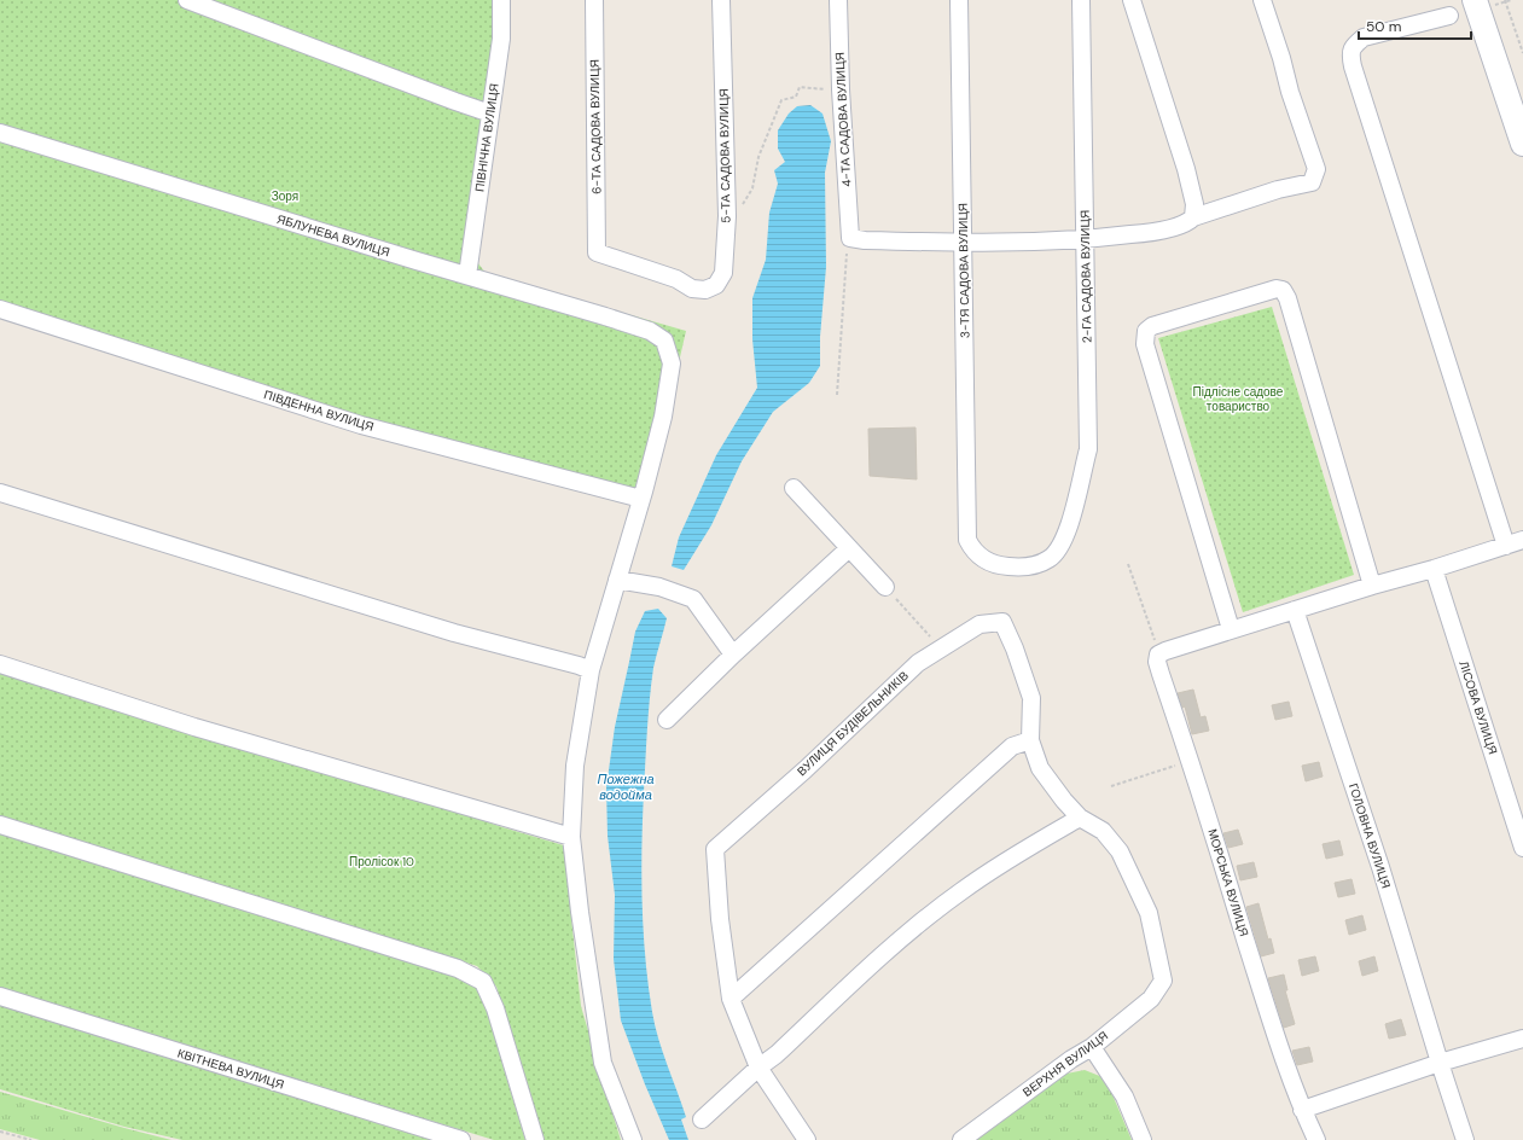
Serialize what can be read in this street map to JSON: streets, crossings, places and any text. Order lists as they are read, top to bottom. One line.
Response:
{"streets":{"street":["4-ТА САДОВА ВУЛИЦЯ","6-ТА САДОВА ВУЛИЦЯ","ПІВНІЧНА ВУЛИЦЯ","5-ТА САДОВА ВУЛИЦЯ","ЯБЛУНЕВА ВУЛИЦЯ","3-ТЯ САДОВА ВУЛИЦЯ","2-ГА САДОВА ВУЛИЦЯ","ПІВДЕННА ВУЛИЦЯ","ЛІСОВА ВУЛИЦЯ","ВУЛИЦЯ БУДІВЕЛЬНИКІВ","ГОЛОВНА ВУЛИЦЯ","МОРСЬКА ВУЛИЦЯ","ВЕРХНЯ ВУЛИЦЯ","КВІТНЕВА ВУЛИЦЯ"]},"crossings":[["6-ТА САДОВА ВУЛИЦЯ","5-ТА САДОВА ВУЛИЦЯ"],["ПІВНІЧНА ВУЛИЦЯ","ЯБЛУНЕВА ВУЛИЦЯ"],["ЯБЛУНЕВА ВУЛИЦЯ","ПІВДЕННА ВУЛИЦЯ"],["3-ТЯ САДОВА ВУЛИЦЯ","2-ГА САДОВА ВУЛИЦЯ"]],"water":["Пожежна водойма"],"parks":["Зоря","Підлісне садове товариство","Пролісок 10"],"scale_bar":"50 m"}
